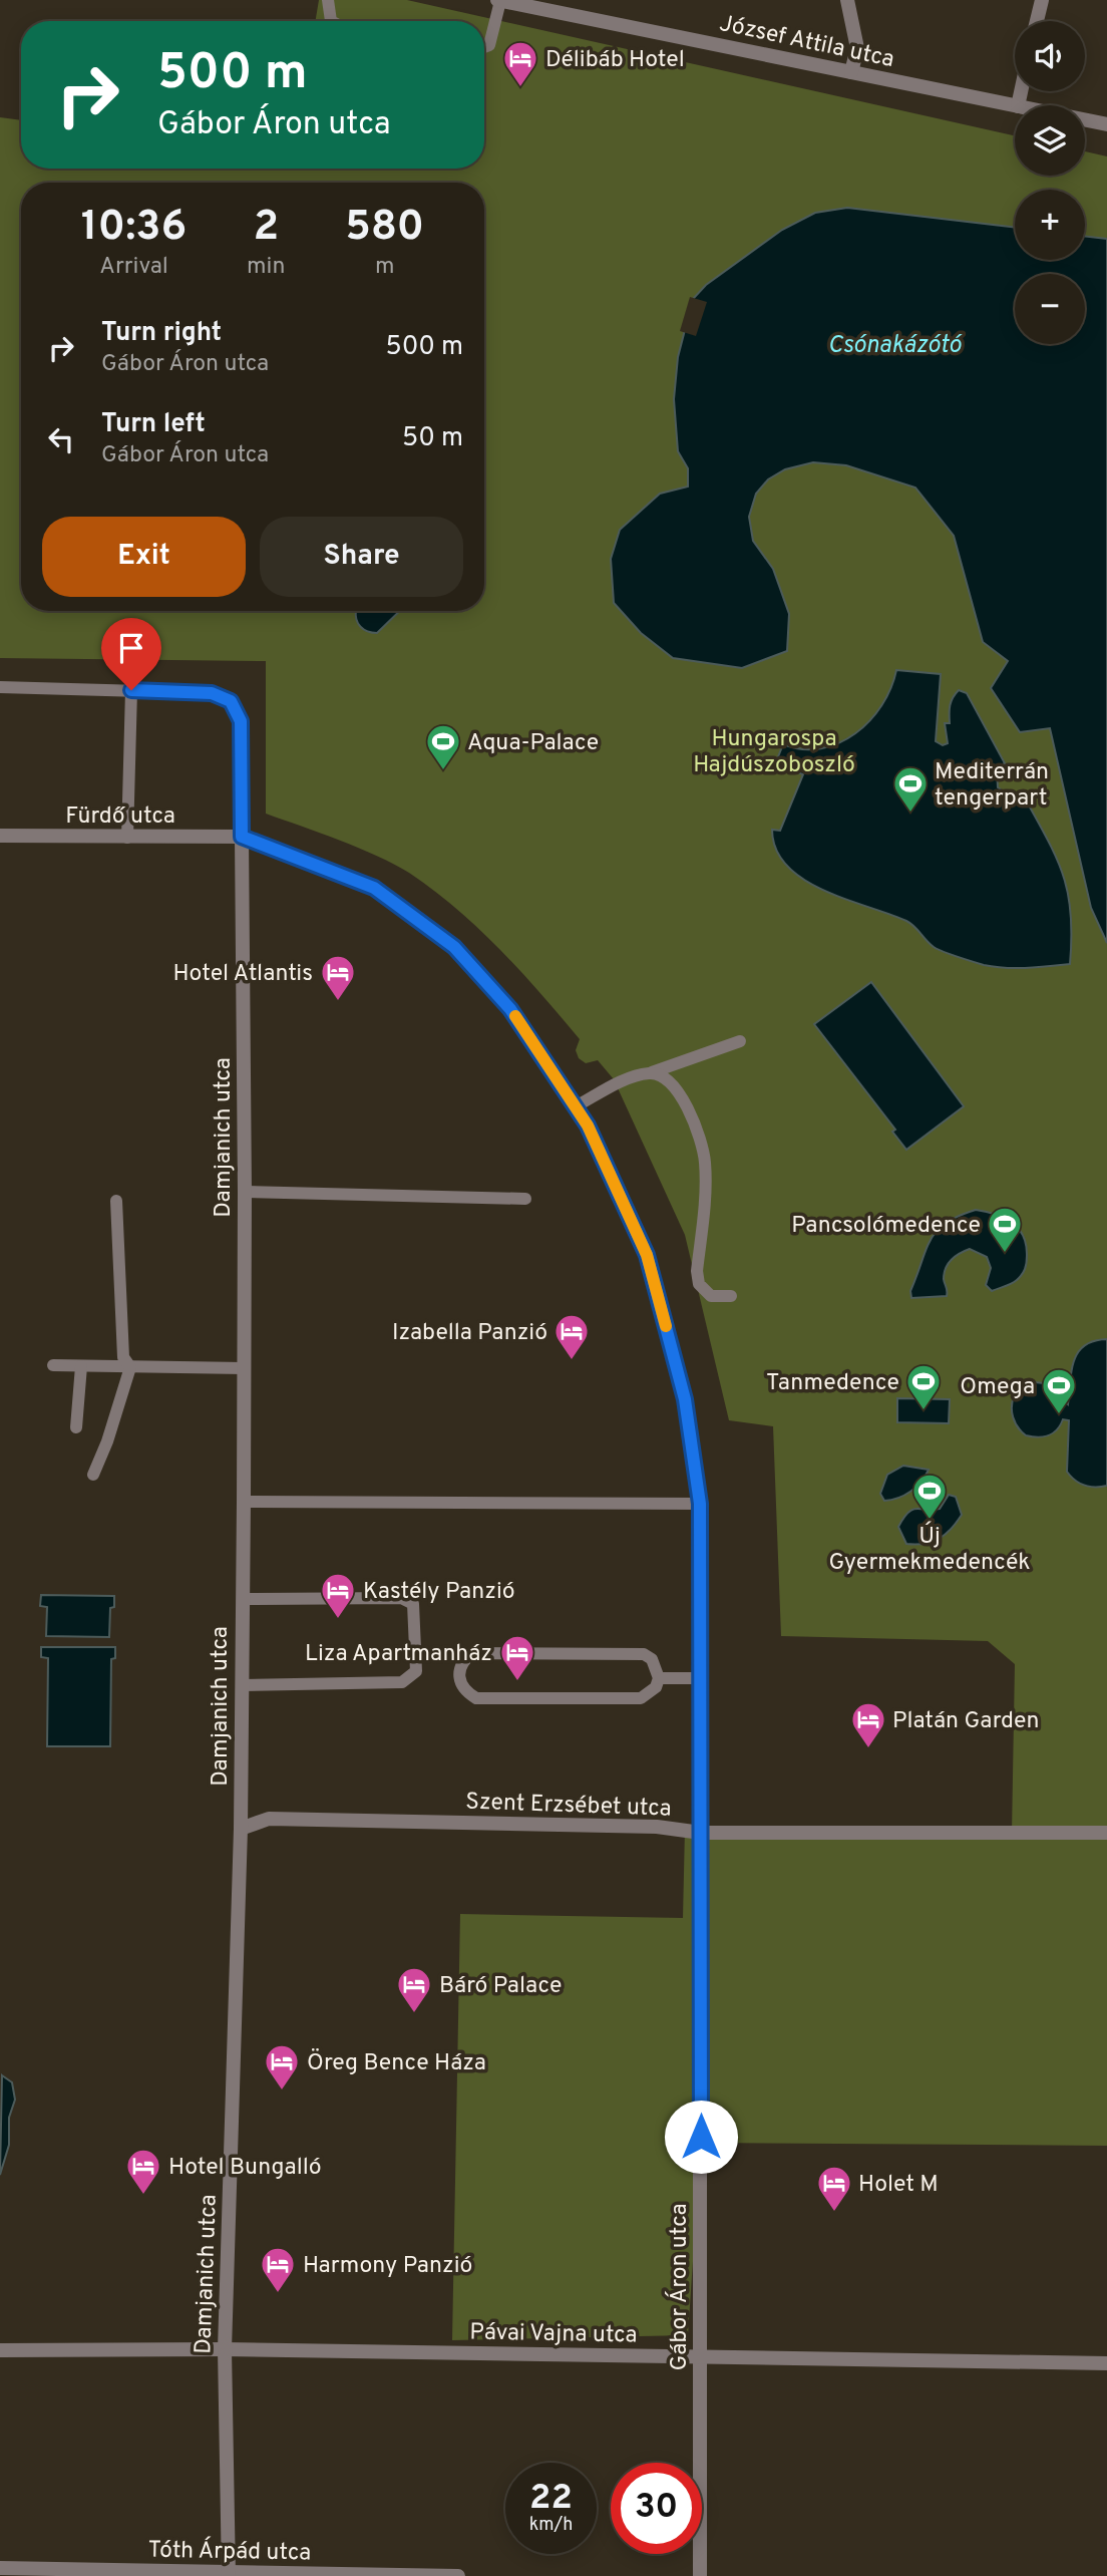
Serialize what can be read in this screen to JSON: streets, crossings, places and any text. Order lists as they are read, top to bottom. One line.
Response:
{"streets":{"street":["József Attila utca","Fürdő utca","Damjanich utca","Szent Erzsébet utca","Gábor Áron utca","Pávai Vajna utca","Tóth Árpád utca"]},"crossings":[["Fürdő utca","Damjanich utca"],["Fürdő utca","Gábor Áron utca"],["Damjanich utca","Szent Erzsébet utca"],["Damjanich utca","Gábor Áron utca"],["Damjanich utca","Pávai Vajna utca"],["Damjanich utca","Tóth Árpád utca"],["Szent Erzsébet utca","Gábor Áron utca"],["Gábor Áron utca","Pávai Vajna utca"]],"water":["Csónakázótó"],"parks":["Hungarospa Hajdúszoboszló"],"places":{"hotel":["Délibáb Hotel","Hotel Atlantis","Izabella Panzió","Kastély Panzió","Liza Apartmanház","Platán Garden","Báró Palace","Öreg Bence Háza","Hotel Bungalló","Holet M","Harmony Panzió"],"sports":["Aqua-Palace","Mediterrán tengerpart","Pancsolómedence","Tanmedence","Omega","Új Gyermekmedencék"]},"page":{"map_buttons":["+","−"],"turn":["500 m","Gábor Áron utca"],"eta":["10:36","Arrival","2","min","580","m"],"list":[{"name":"Turn right","note":"Gábor Áron utca","value":"500 m"},{"name":"Turn left","note":"Gábor Áron utca","value":"50 m"}],"buttons":["Exit","Share"],"speed":"22 km/h","limit":"30"}}
